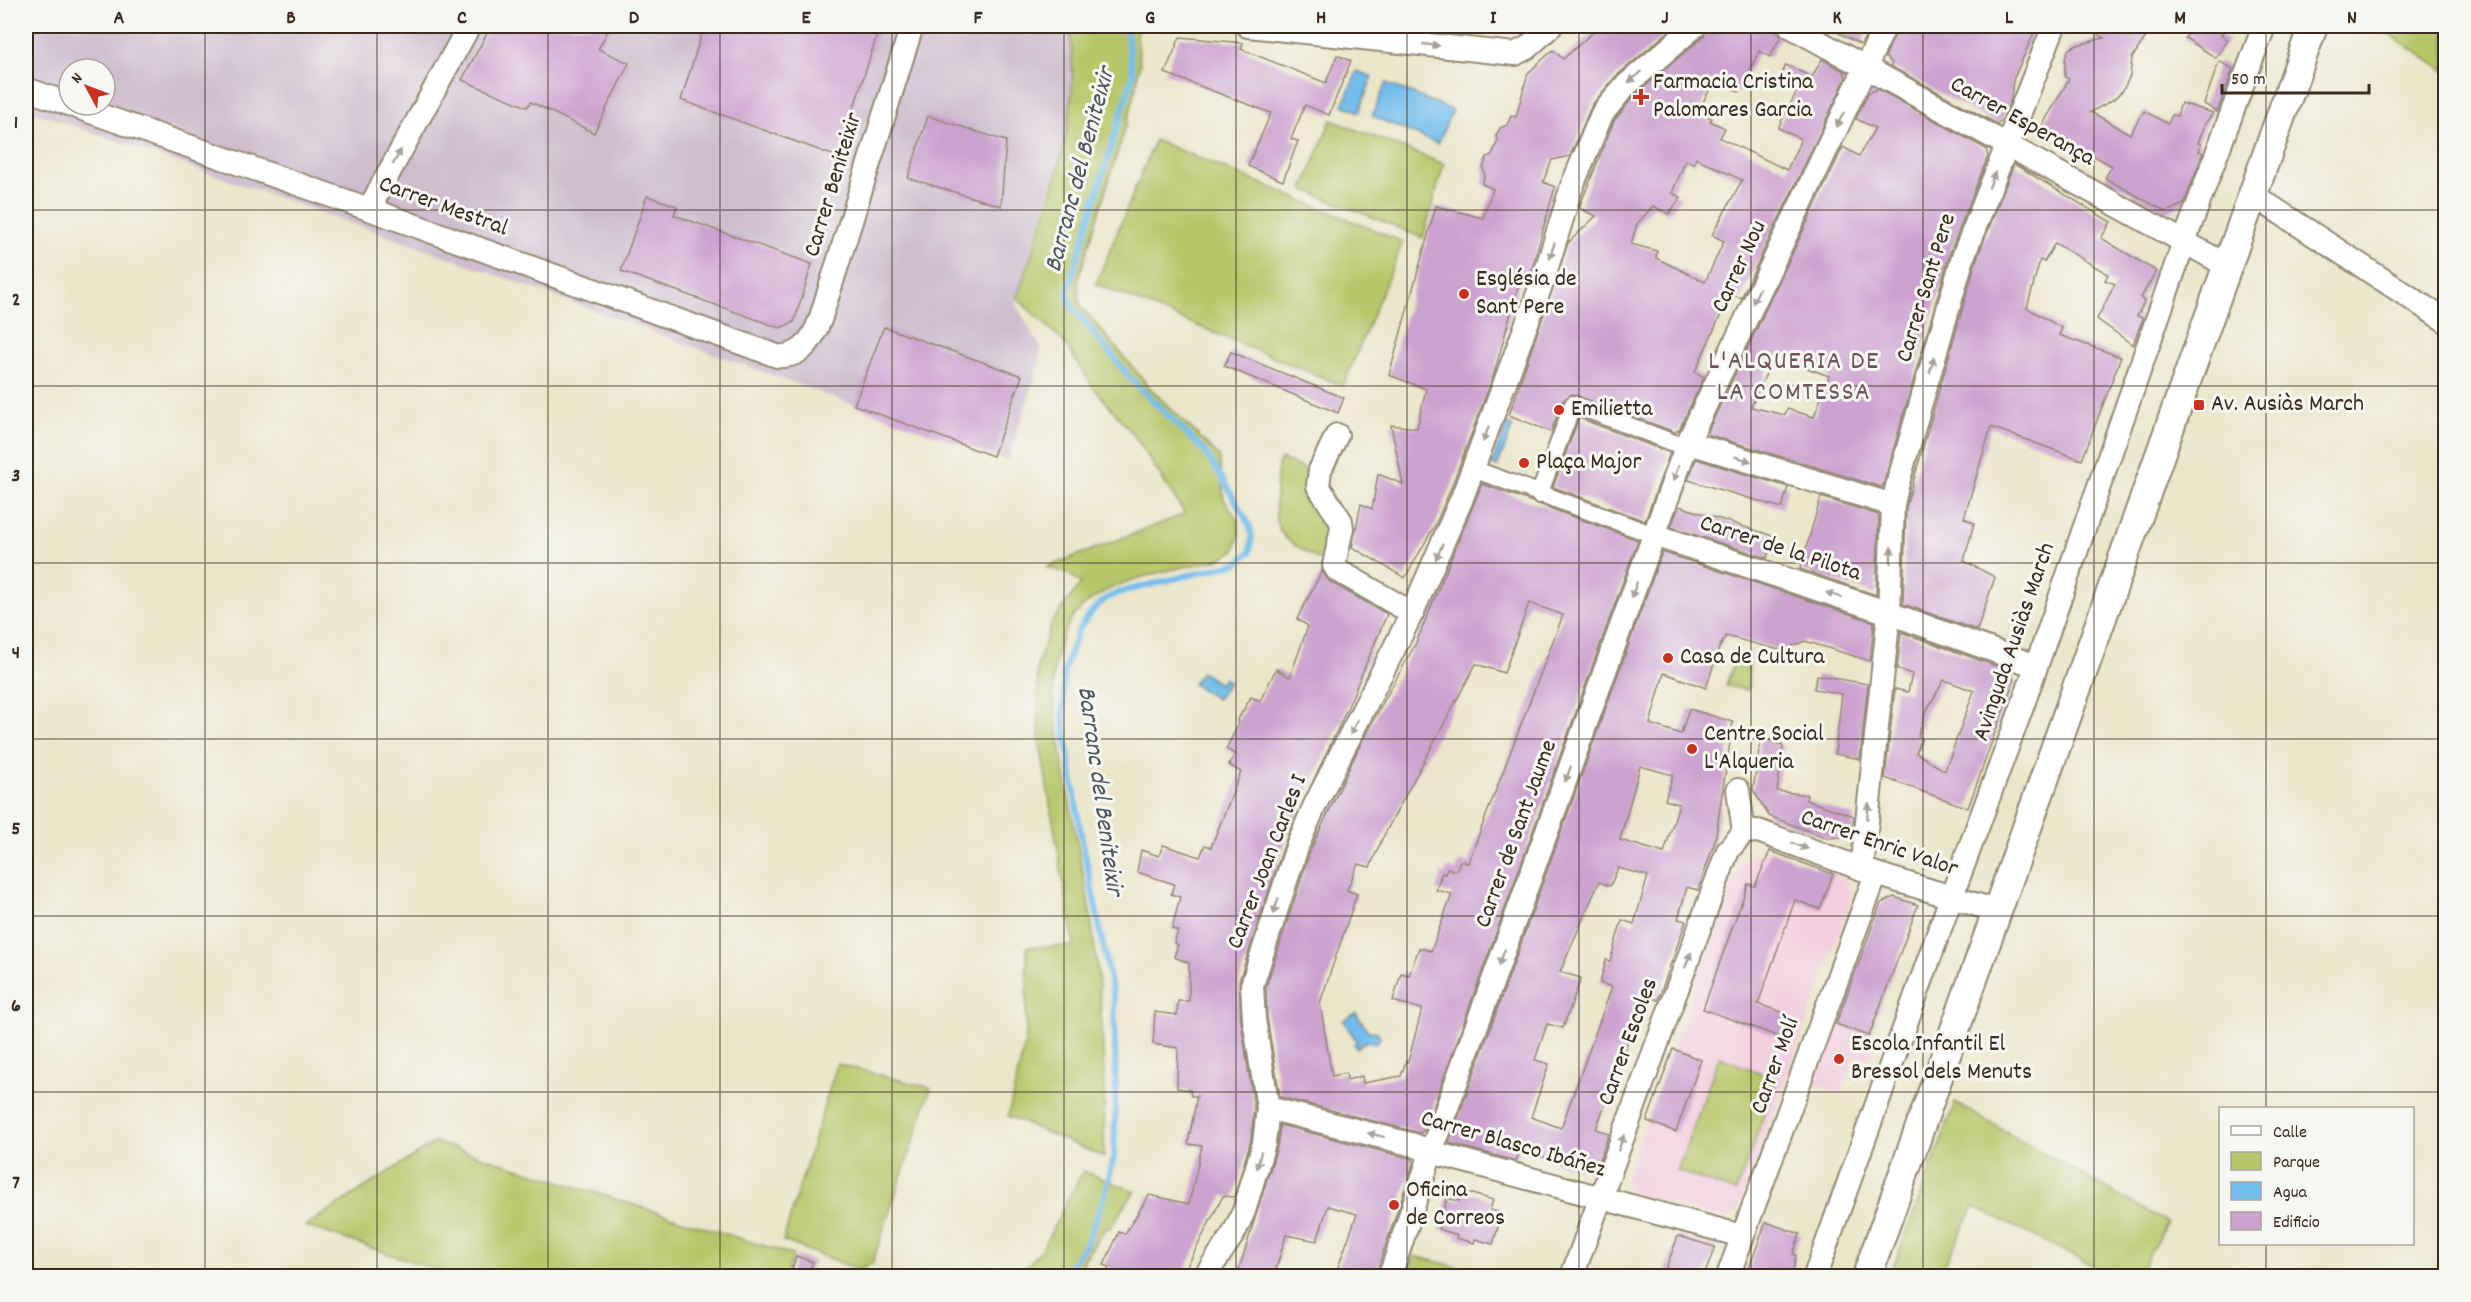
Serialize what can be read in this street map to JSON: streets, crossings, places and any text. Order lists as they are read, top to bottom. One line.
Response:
{"streets":{"street":["Carrer Esperança","Carrer Beniteixir","Carrer Mestral","Carrer Nou","Carrer Sant Pere","Carrer de la Pilota","Avinguda Ausiàs March","Carrer de Sant Jaume","Carrer Enric Valor","Carrer Joan Carles I","Carrer Escoles","Carrer Molí","Carrer Blasco Ibáñez"]},"crossings":[["Carrer Esperança","Carrer Nou"],["Carrer Esperança","Carrer Sant Pere"],["Carrer Esperança","Avinguda Ausiàs March"],["Carrer Beniteixir","Carrer Mestral"],["Carrer Nou","Carrer de la Pilota"],["Carrer Nou","Carrer de Sant Jaume"],["Carrer Sant Pere","Carrer de la Pilota"],["Carrer Sant Pere","Carrer Molí"],["Carrer de la Pilota","Avinguda Ausiàs March"],["Carrer de la Pilota","Carrer de Sant Jaume"],["Carrer de la Pilota","Carrer Molí"],["Avinguda Ausiàs March","Carrer Enric Valor"],["Carrer de Sant Jaume","Carrer Blasco Ibáñez"],["Carrer Enric Valor","Carrer Escoles"],["Carrer Enric Valor","Carrer Molí"],["Carrer Joan Carles I","Carrer Blasco Ibáñez"],["Carrer Escoles","Carrer Blasco Ibáñez"],["Carrer Molí","Carrer Blasco Ibáñez"]],"one_way":["Carrer Nou","Carrer Sant Pere","Carrer de Sant Jaume","Carrer Enric Valor","Carrer Joan Carles I","Carrer Escoles"],"districts":["L'ALQUERIA DE LA COMTESSA"],"water":["Barranc del Beniteixir"],"places":{"health":["Farmacia Cristina Palomares Garcia"],"other":["Església de Sant Pere","Emilietta","Plaça Major","Casa de Cultura","Centre Social L'Alqueria","Escola Infantil El Bressol dels Menuts","Oficina de Correos"],"transit":["Av. Ausiàs March"]},"legend":["Calle","Parque","Agua","Edificio"],"scale_bar":"50 m","north":"top left","grid":{"columns":["A","B","C","D","E","F","G","H","I","J","K","L","M","N"],"rows":["1","2","3","4","5","6","7"]}}
